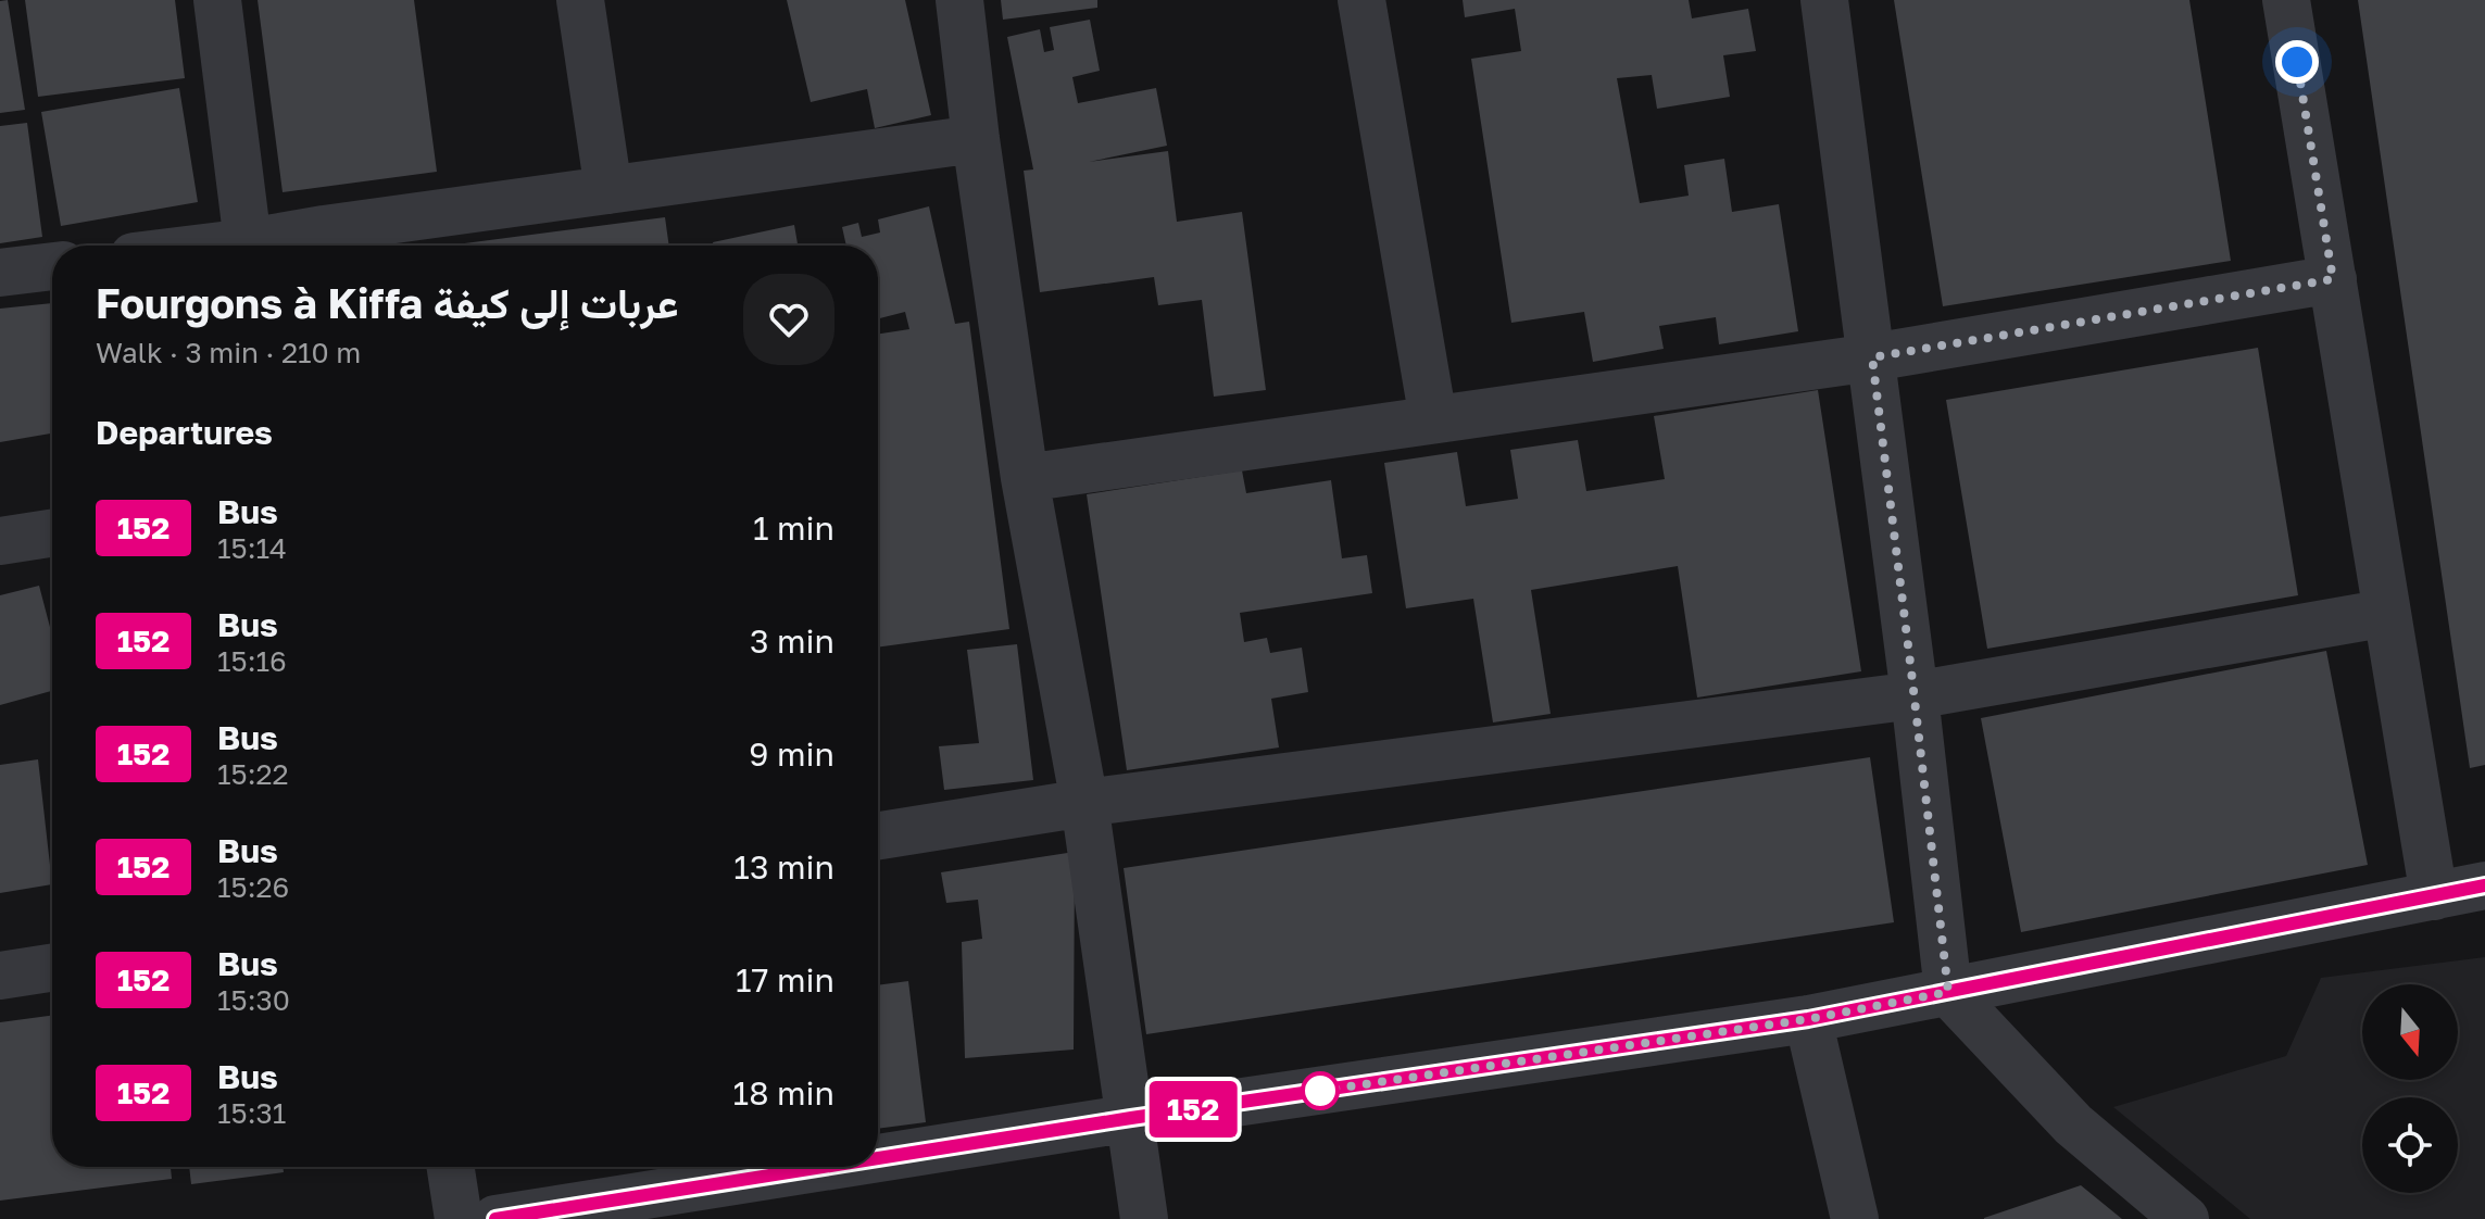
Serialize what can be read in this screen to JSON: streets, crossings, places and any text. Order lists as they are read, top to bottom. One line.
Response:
{"lines":["bus line 152"],"north":"bottom","page":{"on_map":"152","heading":[["Fourgons à Kiffa عربات إلى كيفة","Walk · 3 min · 210 m"],"Departures"],"list":[{"mark":"152","name":"Bus","note":"15:14","value":"1 min"},{"mark":"152","name":"Bus","note":"15:16","value":"3 min"},{"mark":"152","name":"Bus","note":"15:22","value":"9 min"},{"mark":"152","name":"Bus","note":"15:26","value":"13 min"},{"mark":"152","name":"Bus","note":"15:30","value":"17 min"},{"mark":"152","name":"Bus","note":"15:31","value":"18 min"}]}}
